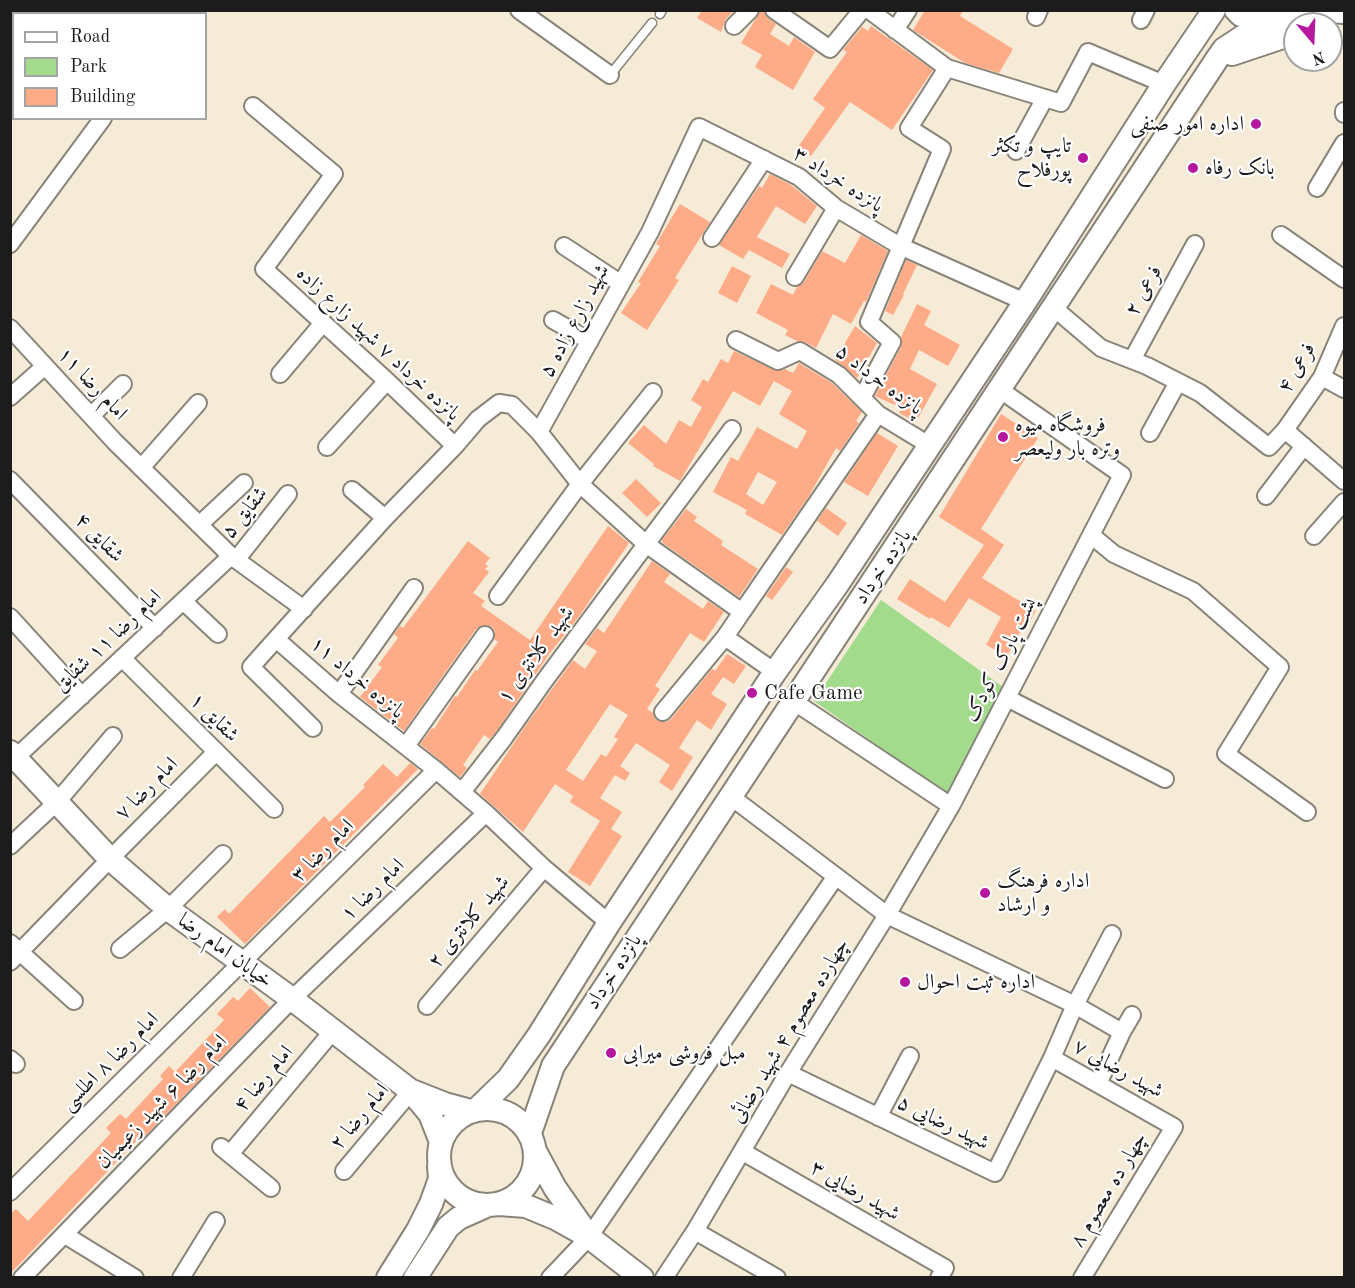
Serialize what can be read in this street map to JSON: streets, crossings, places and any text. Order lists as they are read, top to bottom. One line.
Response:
{"streets":{"main road":["پانزده خرداد","خیابان امام رضا"],"street":["پانزده خرداد ۳","فرعی ۲","شهید زارع زاده ۵","پانزده خرداد ۷ شهید زارع زاده","فرعی ۴","پانزده خرداد ۵","امام رضا ۱۱","شقایق ۵","شقایق ۴","امام رضا ۱۱ شقایق","شهید کلانتری ۱","پشت پارک کودک","پانزده خرداد ۱۱","شقایق ۱","امام رضا ۷","امام رضا ۳","امام رضا ۱","شهید کلانتری ۲","چهارده معصوم ۴ شهید رضائی","امام رضا ۸ اطلسی","شهید رضایی ۷","امام رضا ۴","امام رضا ۶ شهید زعیمیان","امام رضا ۲","شهید رضایی ۵","چهار ده معصوم ۸","شهید رضایی ۳"]},"crossings":[["پانزده خرداد ۳","شهید زارع زاده ۵"],["پانزده خرداد ۳","پانزده خرداد"],["شهید زارع زاده ۵","پانزده خرداد ۷ شهید زارع زاده"],["پانزده خرداد ۷ شهید زارع زاده","شهید کلانتری ۱"],["پانزده خرداد ۷ شهید زارع زاده","پانزده خرداد ۱۱"],["پانزده خرداد ۵","پانزده خرداد"],["شقایق ۵","امام رضا ۱۱ شقایق"],["شقایق ۴","امام رضا ۱۱ شقایق"],["پانزده خرداد","پشت پارک کودک"],["پانزده خرداد","پانزده خرداد ۱۱"],["پانزده خرداد","خیابان امام رضا"],["پانزده خرداد","شهید رضایی ۷"],["امام رضا ۱۱ شقایق","شقایق ۱"],["امام رضا ۱۱ شقایق","خیابان امام رضا"],["شهید کلانتری ۱","پانزده خرداد ۱۱"],["پشت پارک کودک","چهارده معصوم ۴ شهید رضائی"],["پانزده خرداد ۱۱","امام رضا ۳"],["پانزده خرداد ۱۱","امام رضا ۱"],["پانزده خرداد ۱۱","شهید کلانتری ۲"],["شقایق ۱","امام رضا ۷"],["امام رضا ۷","خیابان امام رضا"],["امام رضا ۳","خیابان امام رضا"],["امام رضا ۳","امام رضا ۸ اطلسی"],["امام رضا ۱","خیابان امام رضا"],["امام رضا ۱","امام رضا ۶ شهید زعیمیان"],["خیابان امام رضا","امام رضا ۸ اطلسی"],["خیابان امام رضا","امام رضا ۴"],["خیابان امام رضا","امام رضا ۶ شهید زعیمیان"],["خیابان امام رضا","امام رضا ۲"],["چهارده معصوم ۴ شهید رضائی","شهید رضایی ۷"],["چهارده معصوم ۴ شهید رضائی","شهید رضایی ۵"],["چهارده معصوم ۴ شهید رضائی","شهید رضایی ۳"],["شهید رضایی ۷","شهید رضایی ۵"],["شهید رضایی ۷","چهار ده معصوم ۸"]],"places":["اداره امور صنفی","تایپ و تکثر پورفلاح","بانک رفاه","فروشگاه میوه وتره بار ولیعصر","Cafe Game","اداره فرهنگ و ارشاد","اداره ثبت احوال","مبل فروشی میرابی"],"legend":["Road","Park","Building"],"north":"bottom"}
